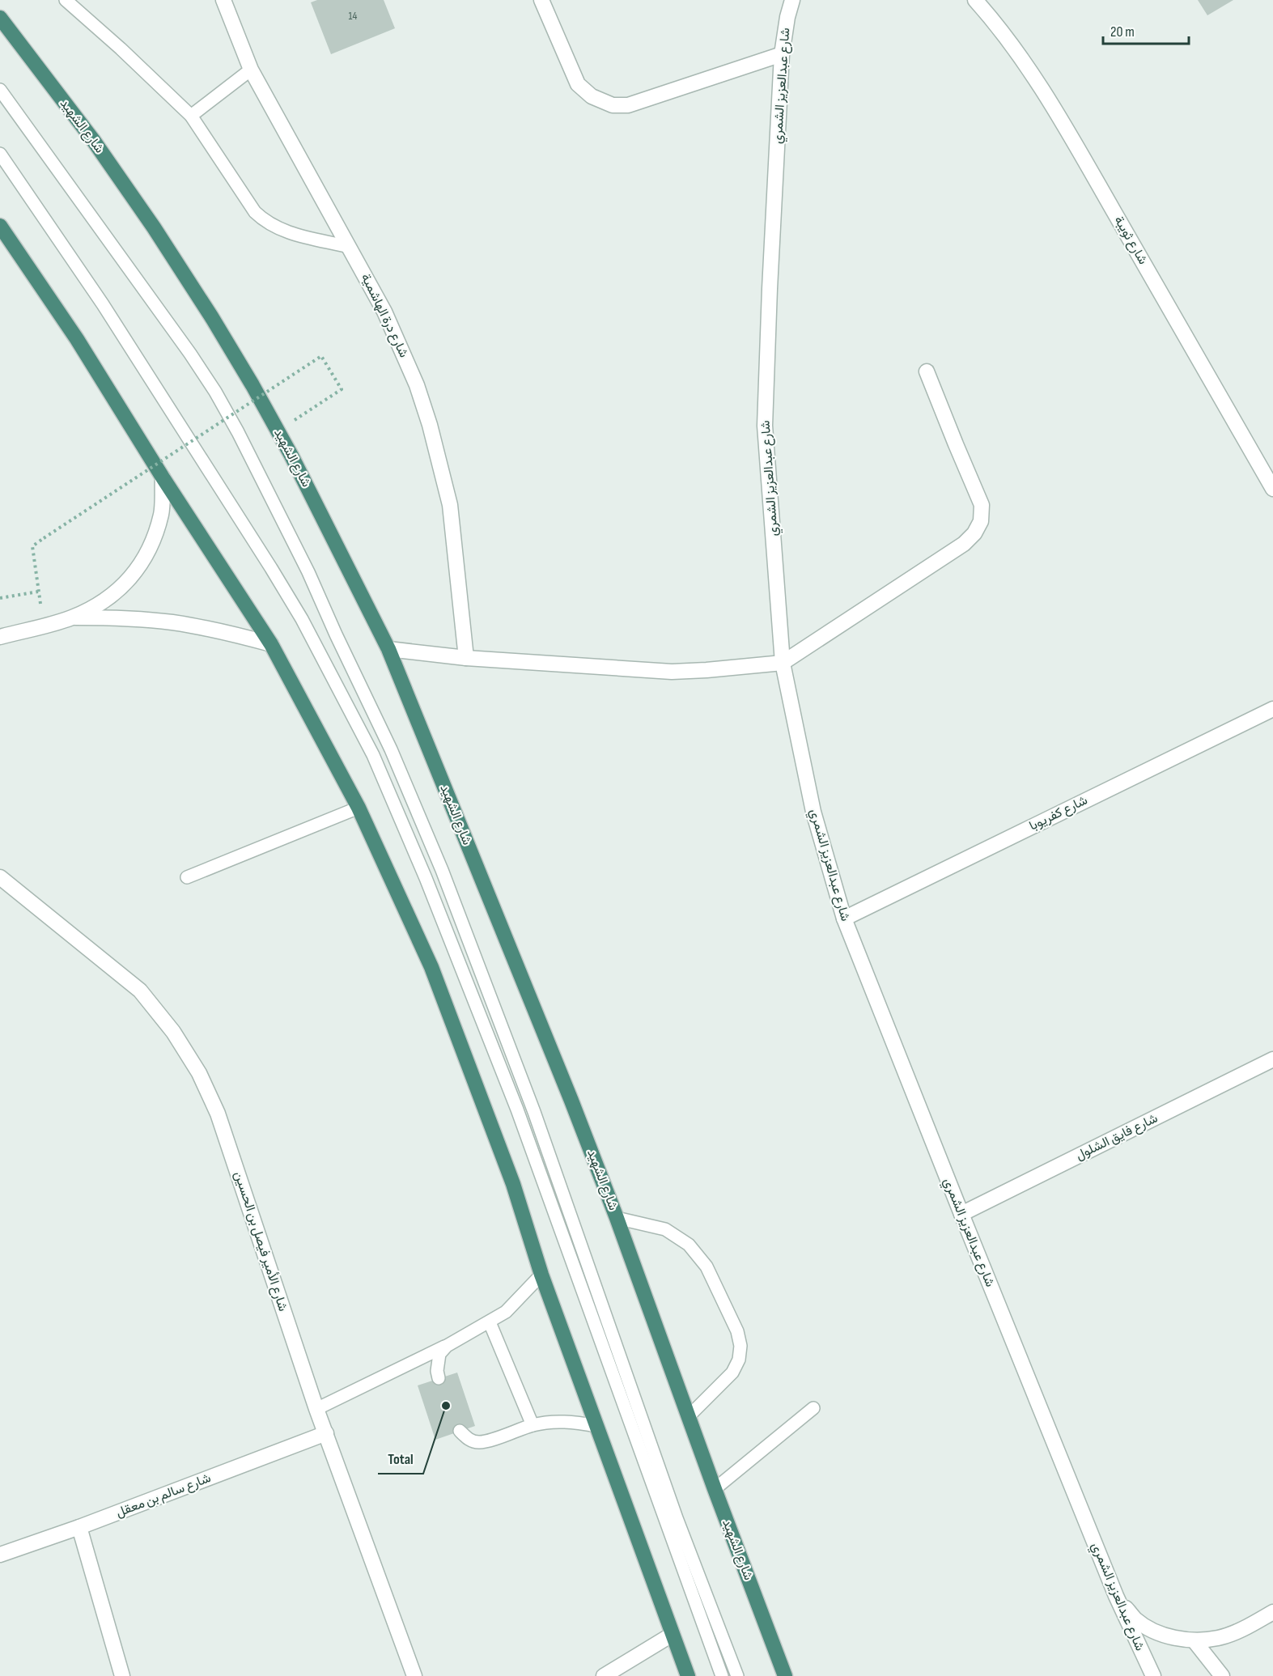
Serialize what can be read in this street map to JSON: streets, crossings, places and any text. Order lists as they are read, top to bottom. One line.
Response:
{"streets":{"highway":["شارع الشهيد"],"street":["شارع عبدالعزيز الشمري","شارع ثويبة","شارع درة الهاشمية","شارع كفريوبا","شارع فايق الشلول","شارع الأمير فيصل بن الحسين","شارع سالم بن معقل"]},"crossings":[["شارع عبدالعزيز الشمري","شارع كفريوبا"],["شارع عبدالعزيز الشمري","شارع فايق الشلول"],["شارع الأمير فيصل بن الحسين","شارع سالم بن معقل"]],"places":["Total"],"house_numbers":["14"],"scale_bar":"20 m"}
